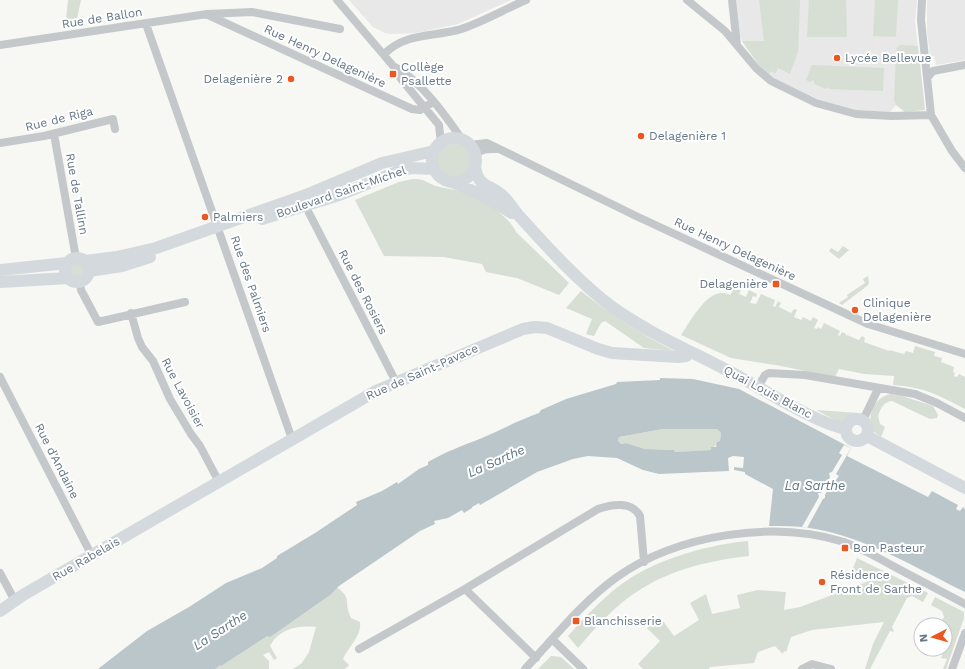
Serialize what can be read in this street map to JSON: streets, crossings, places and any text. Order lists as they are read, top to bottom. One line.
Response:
{"streets":{"main road":["Boulevard Saint-Michel","Rue de Saint-Pavace","Quai Louis Blanc","Rue Rabelais"],"street":["Rue de Ballon","Rue Henry Delagenière","Rue de Riga","Rue de Tallinn","Rue des Palmiers","Rue des Rosiers","Rue Lavoisier","Rue d'Andaine"]},"crossings":[["Rue de Ballon","Rue Henry Delagenière"],["Rue de Ballon","Rue des Palmiers"],["Rue Henry Delagenière","Boulevard Saint-Michel"],["Rue de Riga","Rue de Tallinn"],["Boulevard Saint-Michel","Rue de Tallinn"],["Rue des Palmiers","Rue de Saint-Pavace"],["Rue des Rosiers","Rue de Saint-Pavace"],["Rue de Saint-Pavace","Quai Louis Blanc"],["Rue de Saint-Pavace","Rue Lavoisier"],["Rue de Saint-Pavace","Rue Rabelais"],["Rue d'Andaine","Rue Rabelais"]],"water":["La Sarthe"],"places":{"other":["Lycée Bellevue","Delagenière 2","Delagenière 1","Palmiers","Clinique Delagenière","Résidence Front de Sarthe"],"transit":["Collège Psallette","Delagenière","Bon Pasteur","Blanchisserie"]},"north":"left"}
